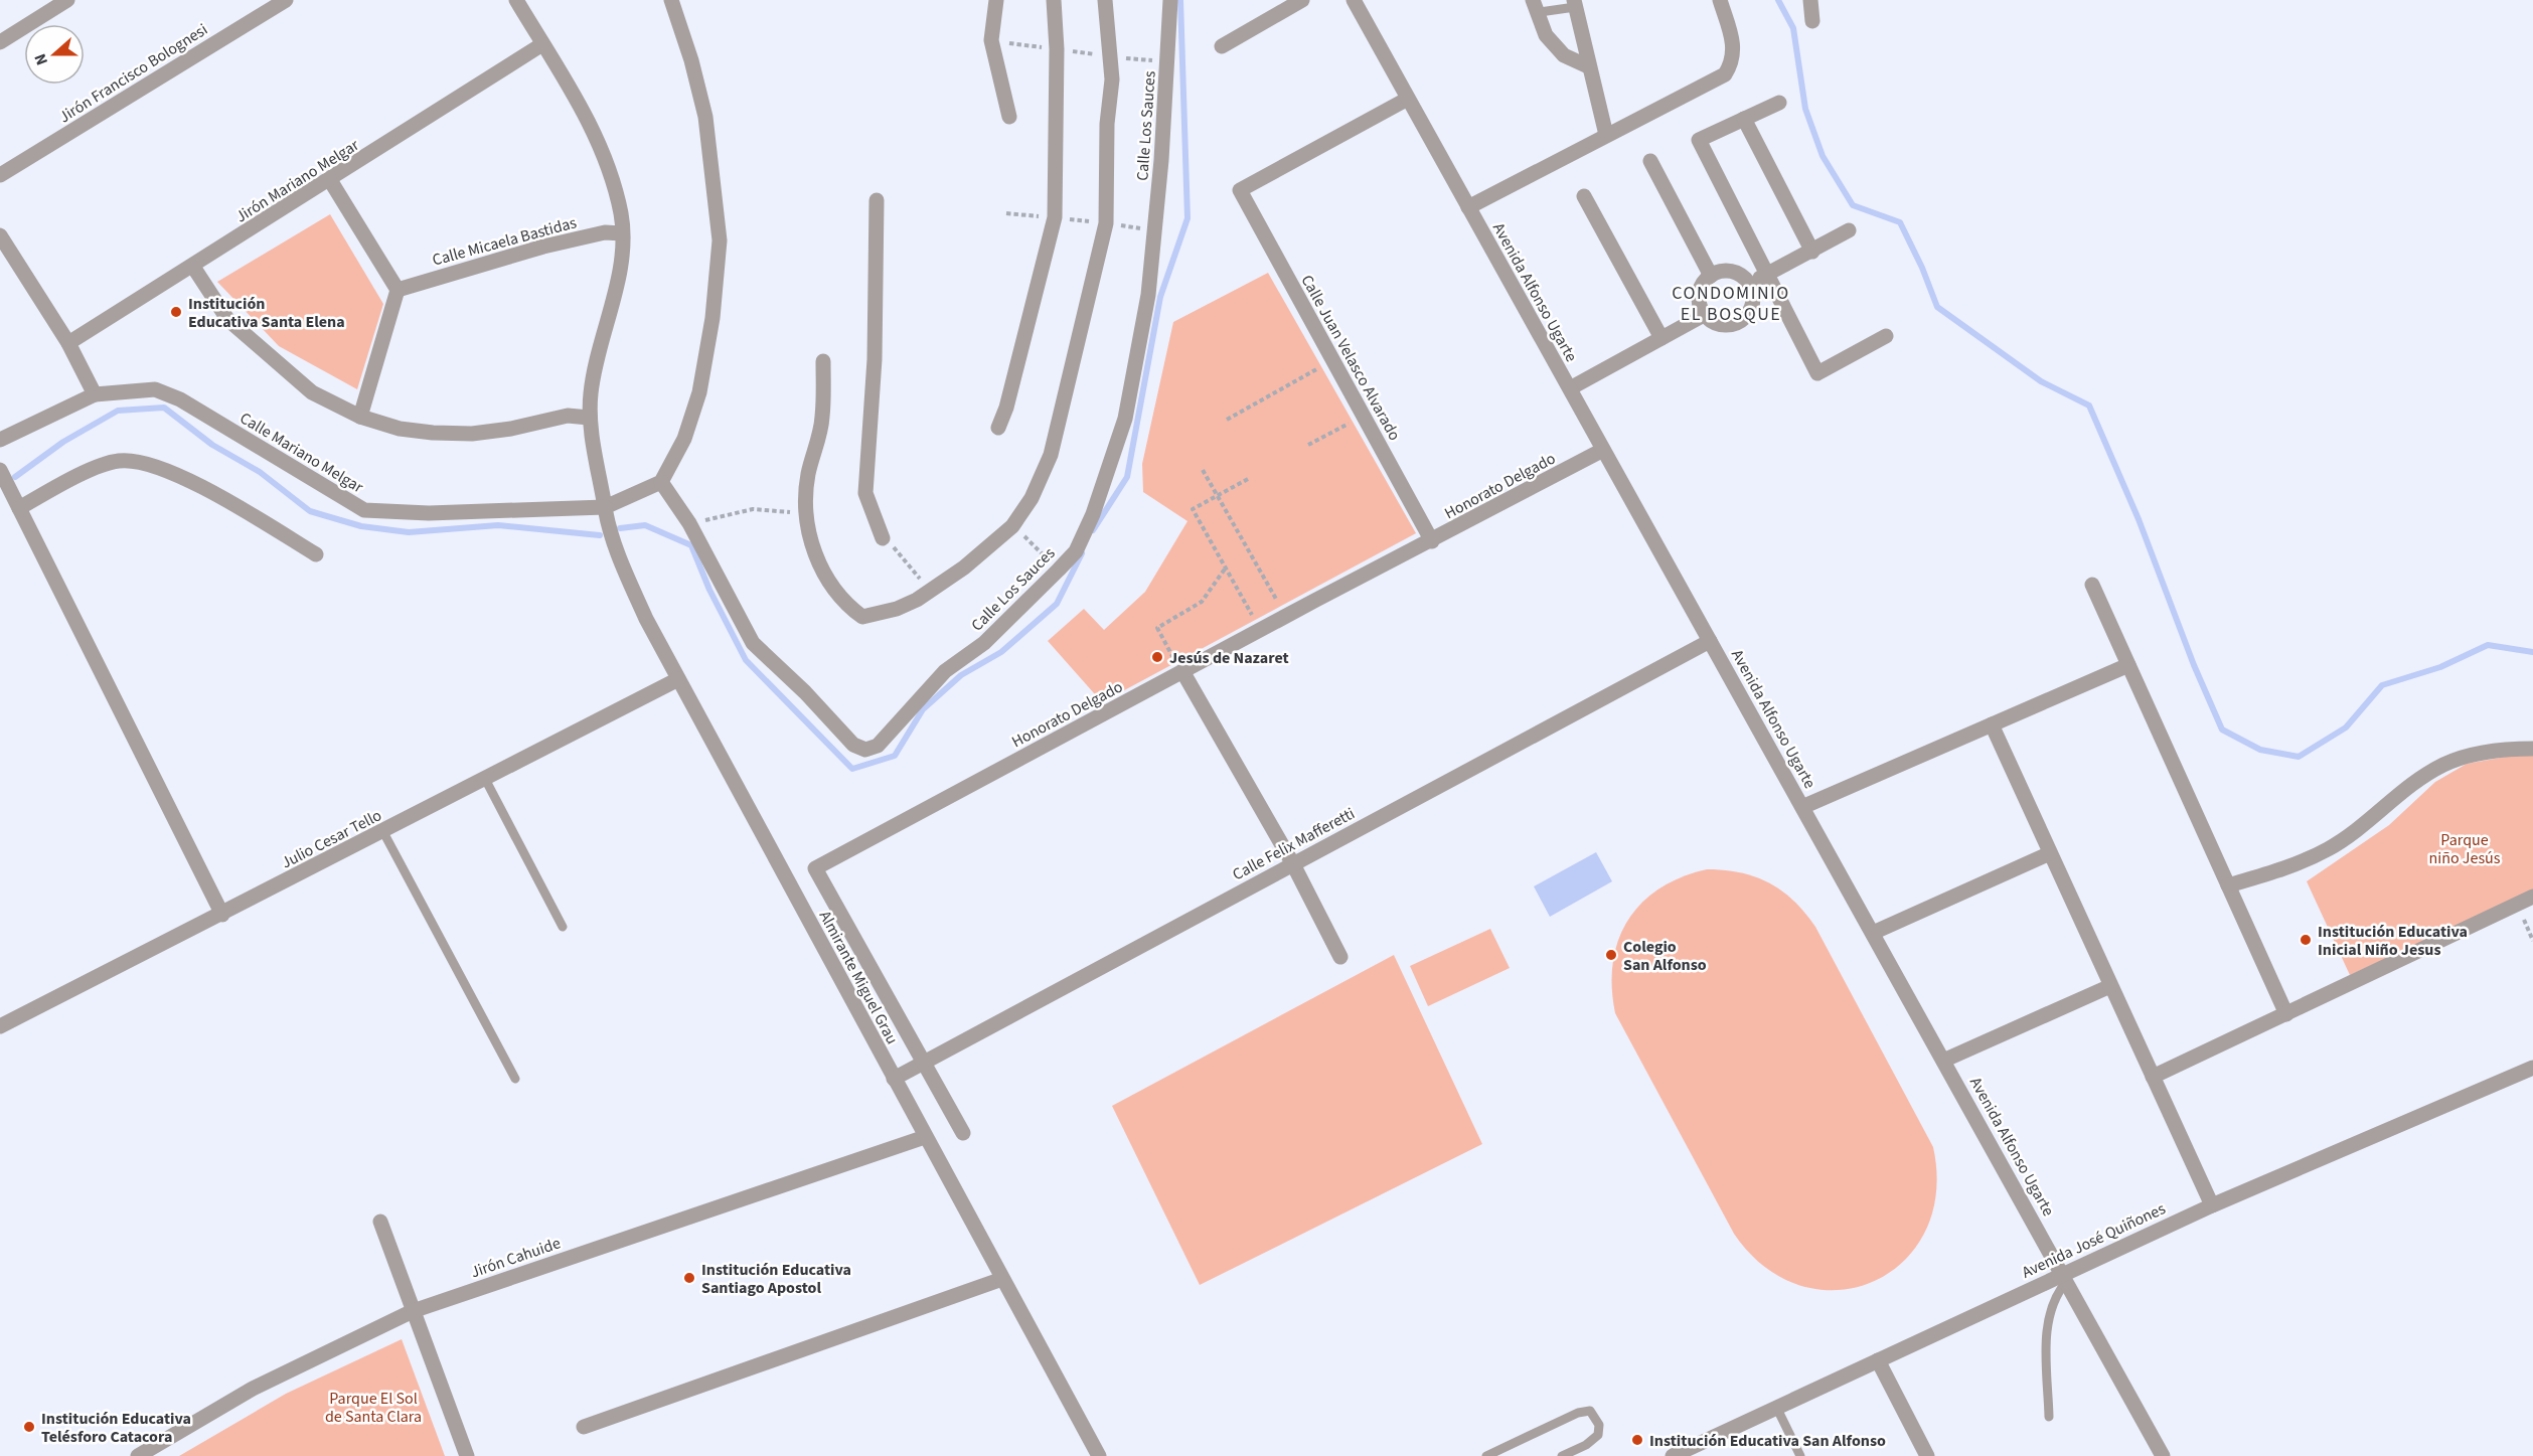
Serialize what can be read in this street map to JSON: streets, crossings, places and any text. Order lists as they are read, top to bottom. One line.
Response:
{"streets":{"street":["Jirón Francisco Bolognesi","Calle Los Sauces","Jirón Mariano Melgar","Calle Micaela Bastidas","Avenida Alfonso Ugarte","Calle Juan Velasco Alvarado","Calle Mariano Melgar","Honorato Delgado","Julio Cesar Tello","Calle Felix Mafferetti","Almirante Miguel Grau","Avenida José Quiñones","Jirón Cahuide"]},"crossings":[["Jirón Mariano Melgar","Almirante Miguel Grau"],["Calle Micaela Bastidas","Almirante Miguel Grau"],["Avenida Alfonso Ugarte","Calle Juan Velasco Alvarado"],["Avenida Alfonso Ugarte","Honorato Delgado"],["Avenida Alfonso Ugarte","Calle Felix Mafferetti"],["Avenida Alfonso Ugarte","Avenida José Quiñones"],["Calle Juan Velasco Alvarado","Honorato Delgado"],["Calle Mariano Melgar","Almirante Miguel Grau"],["Honorato Delgado","Calle Felix Mafferetti"],["Julio Cesar Tello","Almirante Miguel Grau"],["Calle Felix Mafferetti","Almirante Miguel Grau"],["Almirante Miguel Grau","Jirón Cahuide"]],"districts":["CONDOMINIO EL BOSQUE"],"parks":["Parque niño Jesús","Parque El Sol de Santa Clara"],"places":["Institución Educativa Santa Elena","Jesús de Nazaret","Institución Educativa Inicial Niño Jesus","Colegio San Alfonso","Institución Educativa Santiago Apostol","Institución Educativa Telésforo Catacora","Institución Educativa San Alfonso"],"north":"left"}
